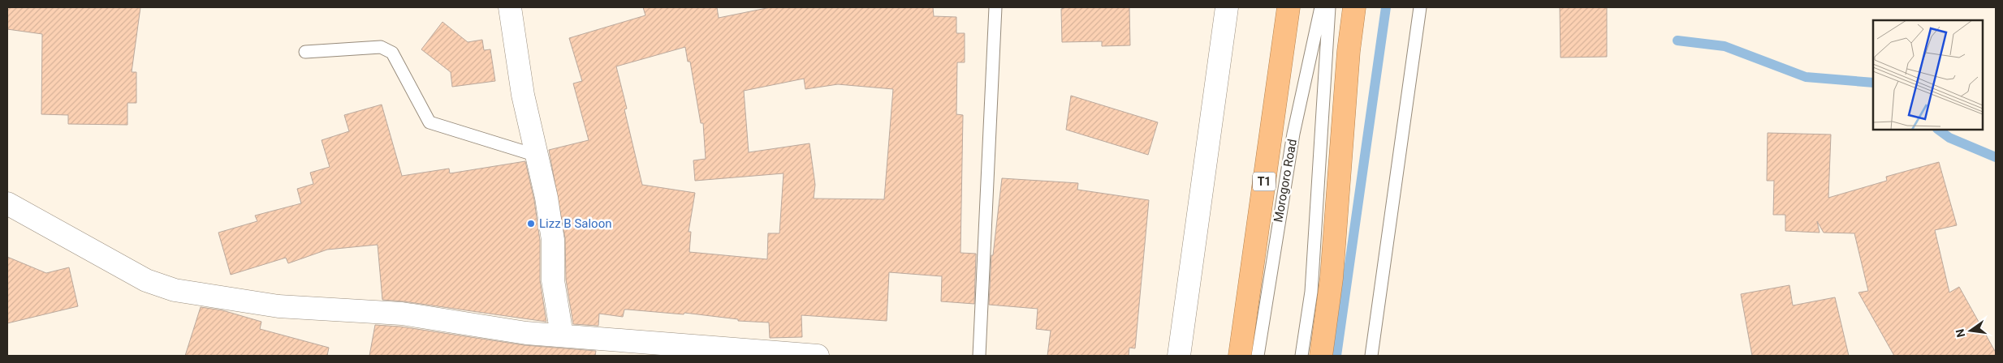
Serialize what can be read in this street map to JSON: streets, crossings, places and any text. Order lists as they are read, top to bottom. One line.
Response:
{"streets":{"highway":["Morogoro Road","T1"]},"places":["Lizz B Saloon"],"north":"left"}
